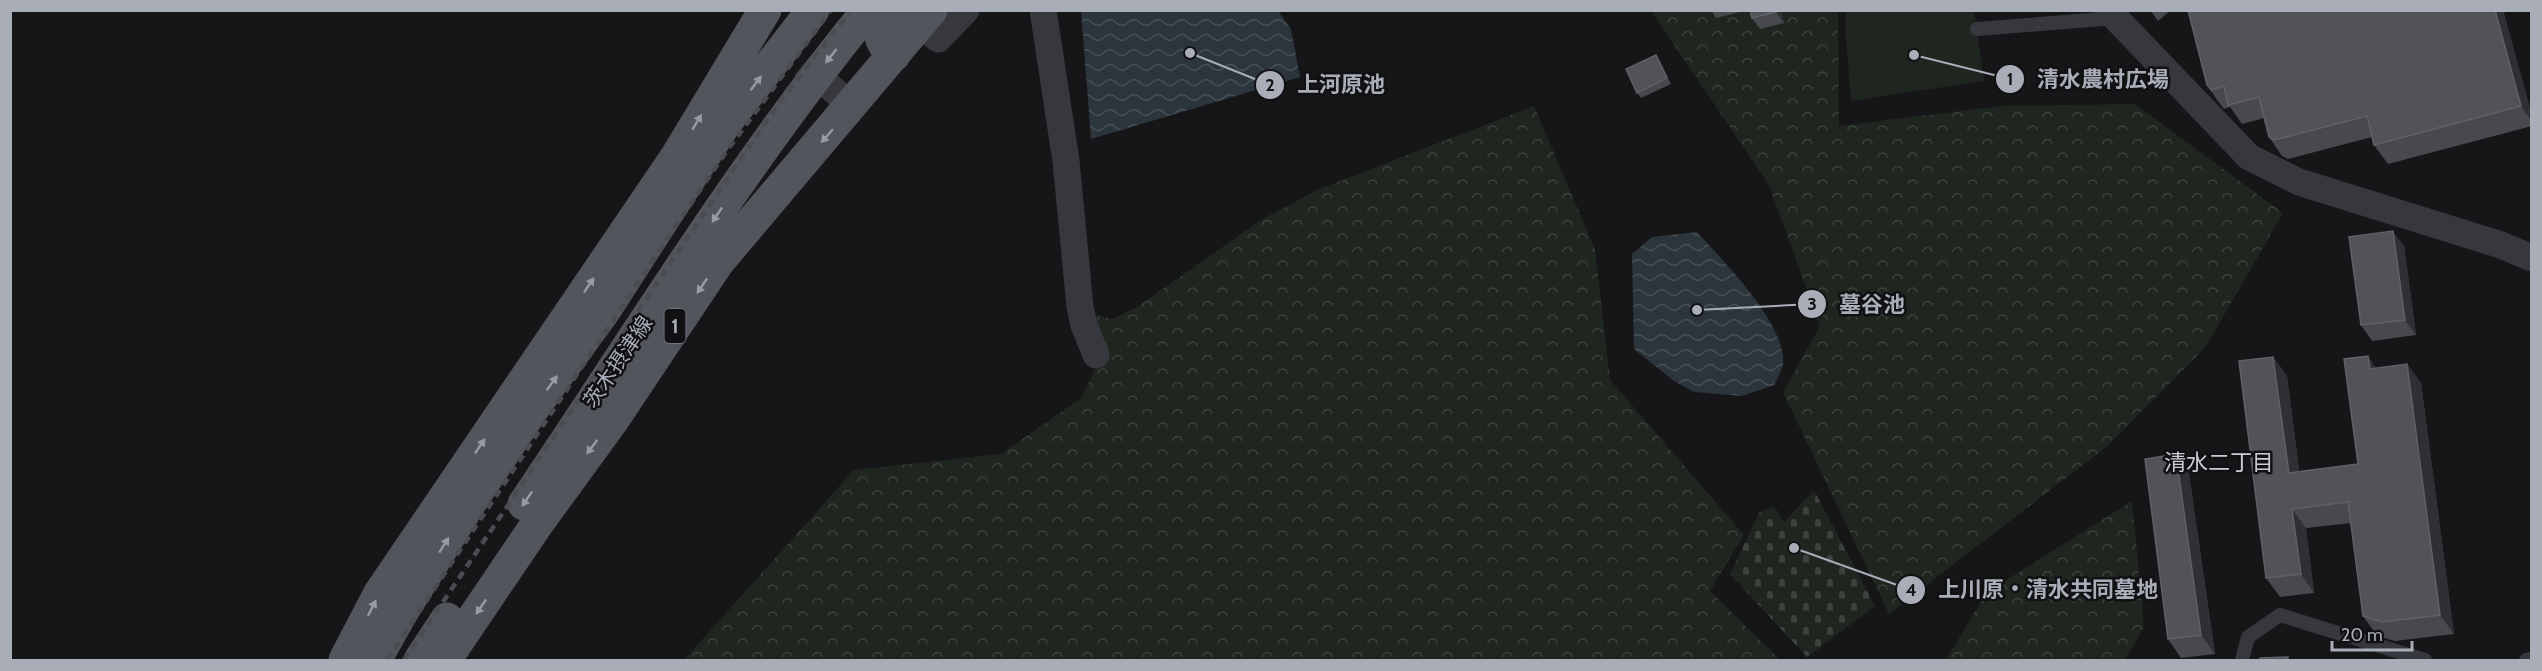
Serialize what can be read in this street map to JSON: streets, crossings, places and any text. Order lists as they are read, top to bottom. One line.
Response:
{"streets":{"main road":["1","茨木摂津線"]},"districts":["清水二丁目"],"places":["上河原池","清水農村広場","墓谷池","上川原・清水共同墓地"],"scale_bar":"20 m"}
